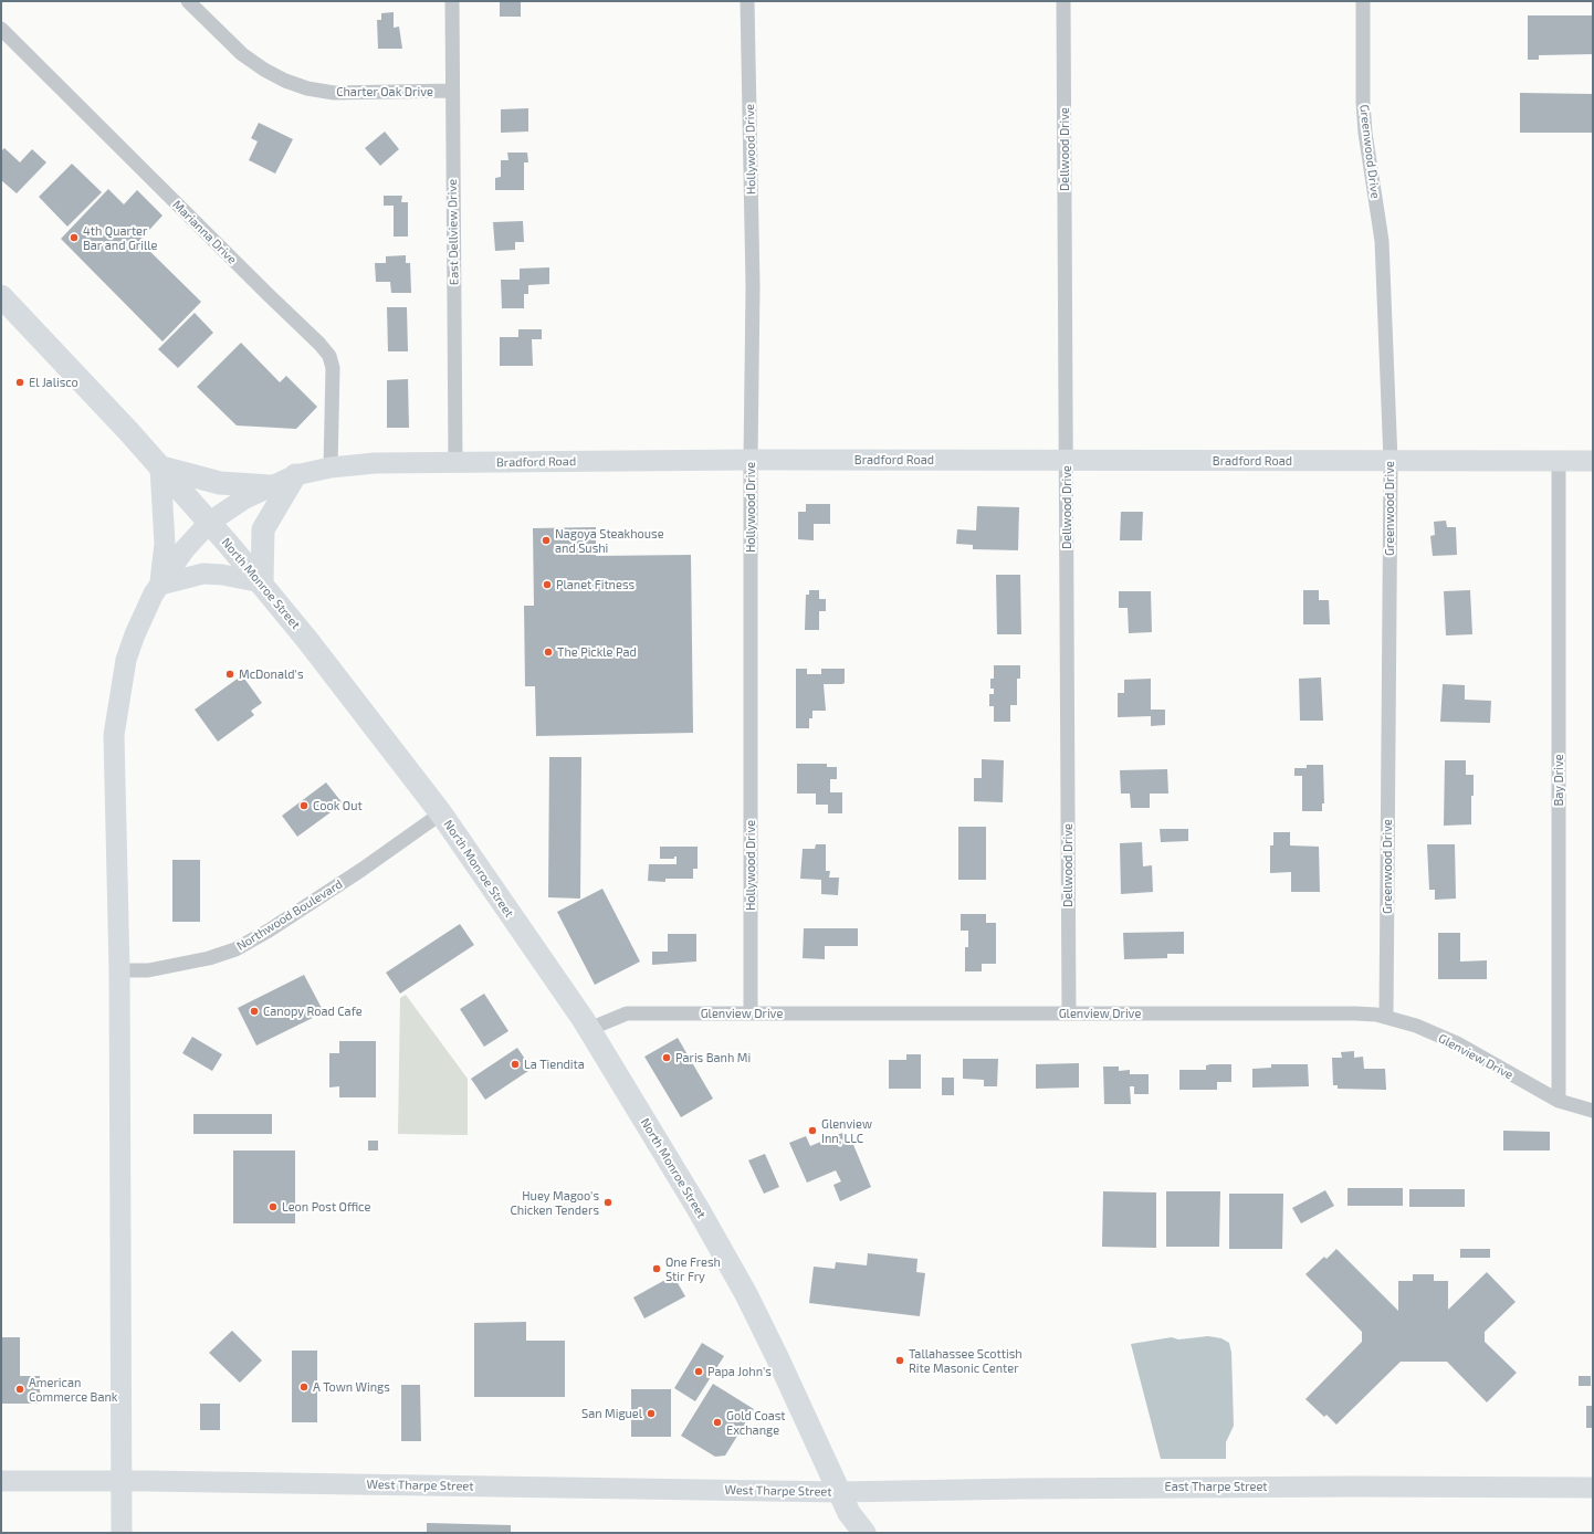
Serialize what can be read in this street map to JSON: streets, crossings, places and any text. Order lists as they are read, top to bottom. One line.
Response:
{"streets":{"main road":["Bradford Road","North Monroe Street","West Tharpe Street","East Tharpe Street"],"street":["Charter Oak Drive","Hollywood Drive","Dellwood Drive","Greenwood Drive","Marianna Drive","East Dellview Drive","Bay Drive","Northwood Boulevard","Glenview Drive"]},"crossings":[["Charter Oak Drive","East Dellview Drive"],["Hollywood Drive","Bradford Road"],["Hollywood Drive","Glenview Drive"],["Dellwood Drive","Bradford Road"],["Dellwood Drive","Glenview Drive"],["Greenwood Drive","Bradford Road"],["Greenwood Drive","Glenview Drive"],["Marianna Drive","Bradford Road"],["East Dellview Drive","Bradford Road"],["Bradford Road","North Monroe Street"],["Bradford Road","Bay Drive"],["Bradford Road","Northwood Boulevard"],["Bradford Road","West Tharpe Street"],["North Monroe Street","Northwood Boulevard"],["North Monroe Street","Glenview Drive"],["North Monroe Street","West Tharpe Street"],["North Monroe Street","East Tharpe Street"],["Bay Drive","Glenview Drive"],["West Tharpe Street","East Tharpe Street"]],"places":["4th Quarter Bar and Grille","El Jalisco","Nagoya Steakhouse and Sushi","Planet Fitness","The Pickle Pad","McDonald's","Cook Out","Canopy Road Cafe","Paris Banh Mi","La Tiendita","Glenview Inn, LLC","Huey Magoo's Chicken Tenders","Leon Post Office","One Fresh Stir Fry","Tallahassee Scottish Rite Masonic Center","Papa John's","A Town Wings","American Commerce Bank","San Miguel","Gold Coast Exchange"]}
